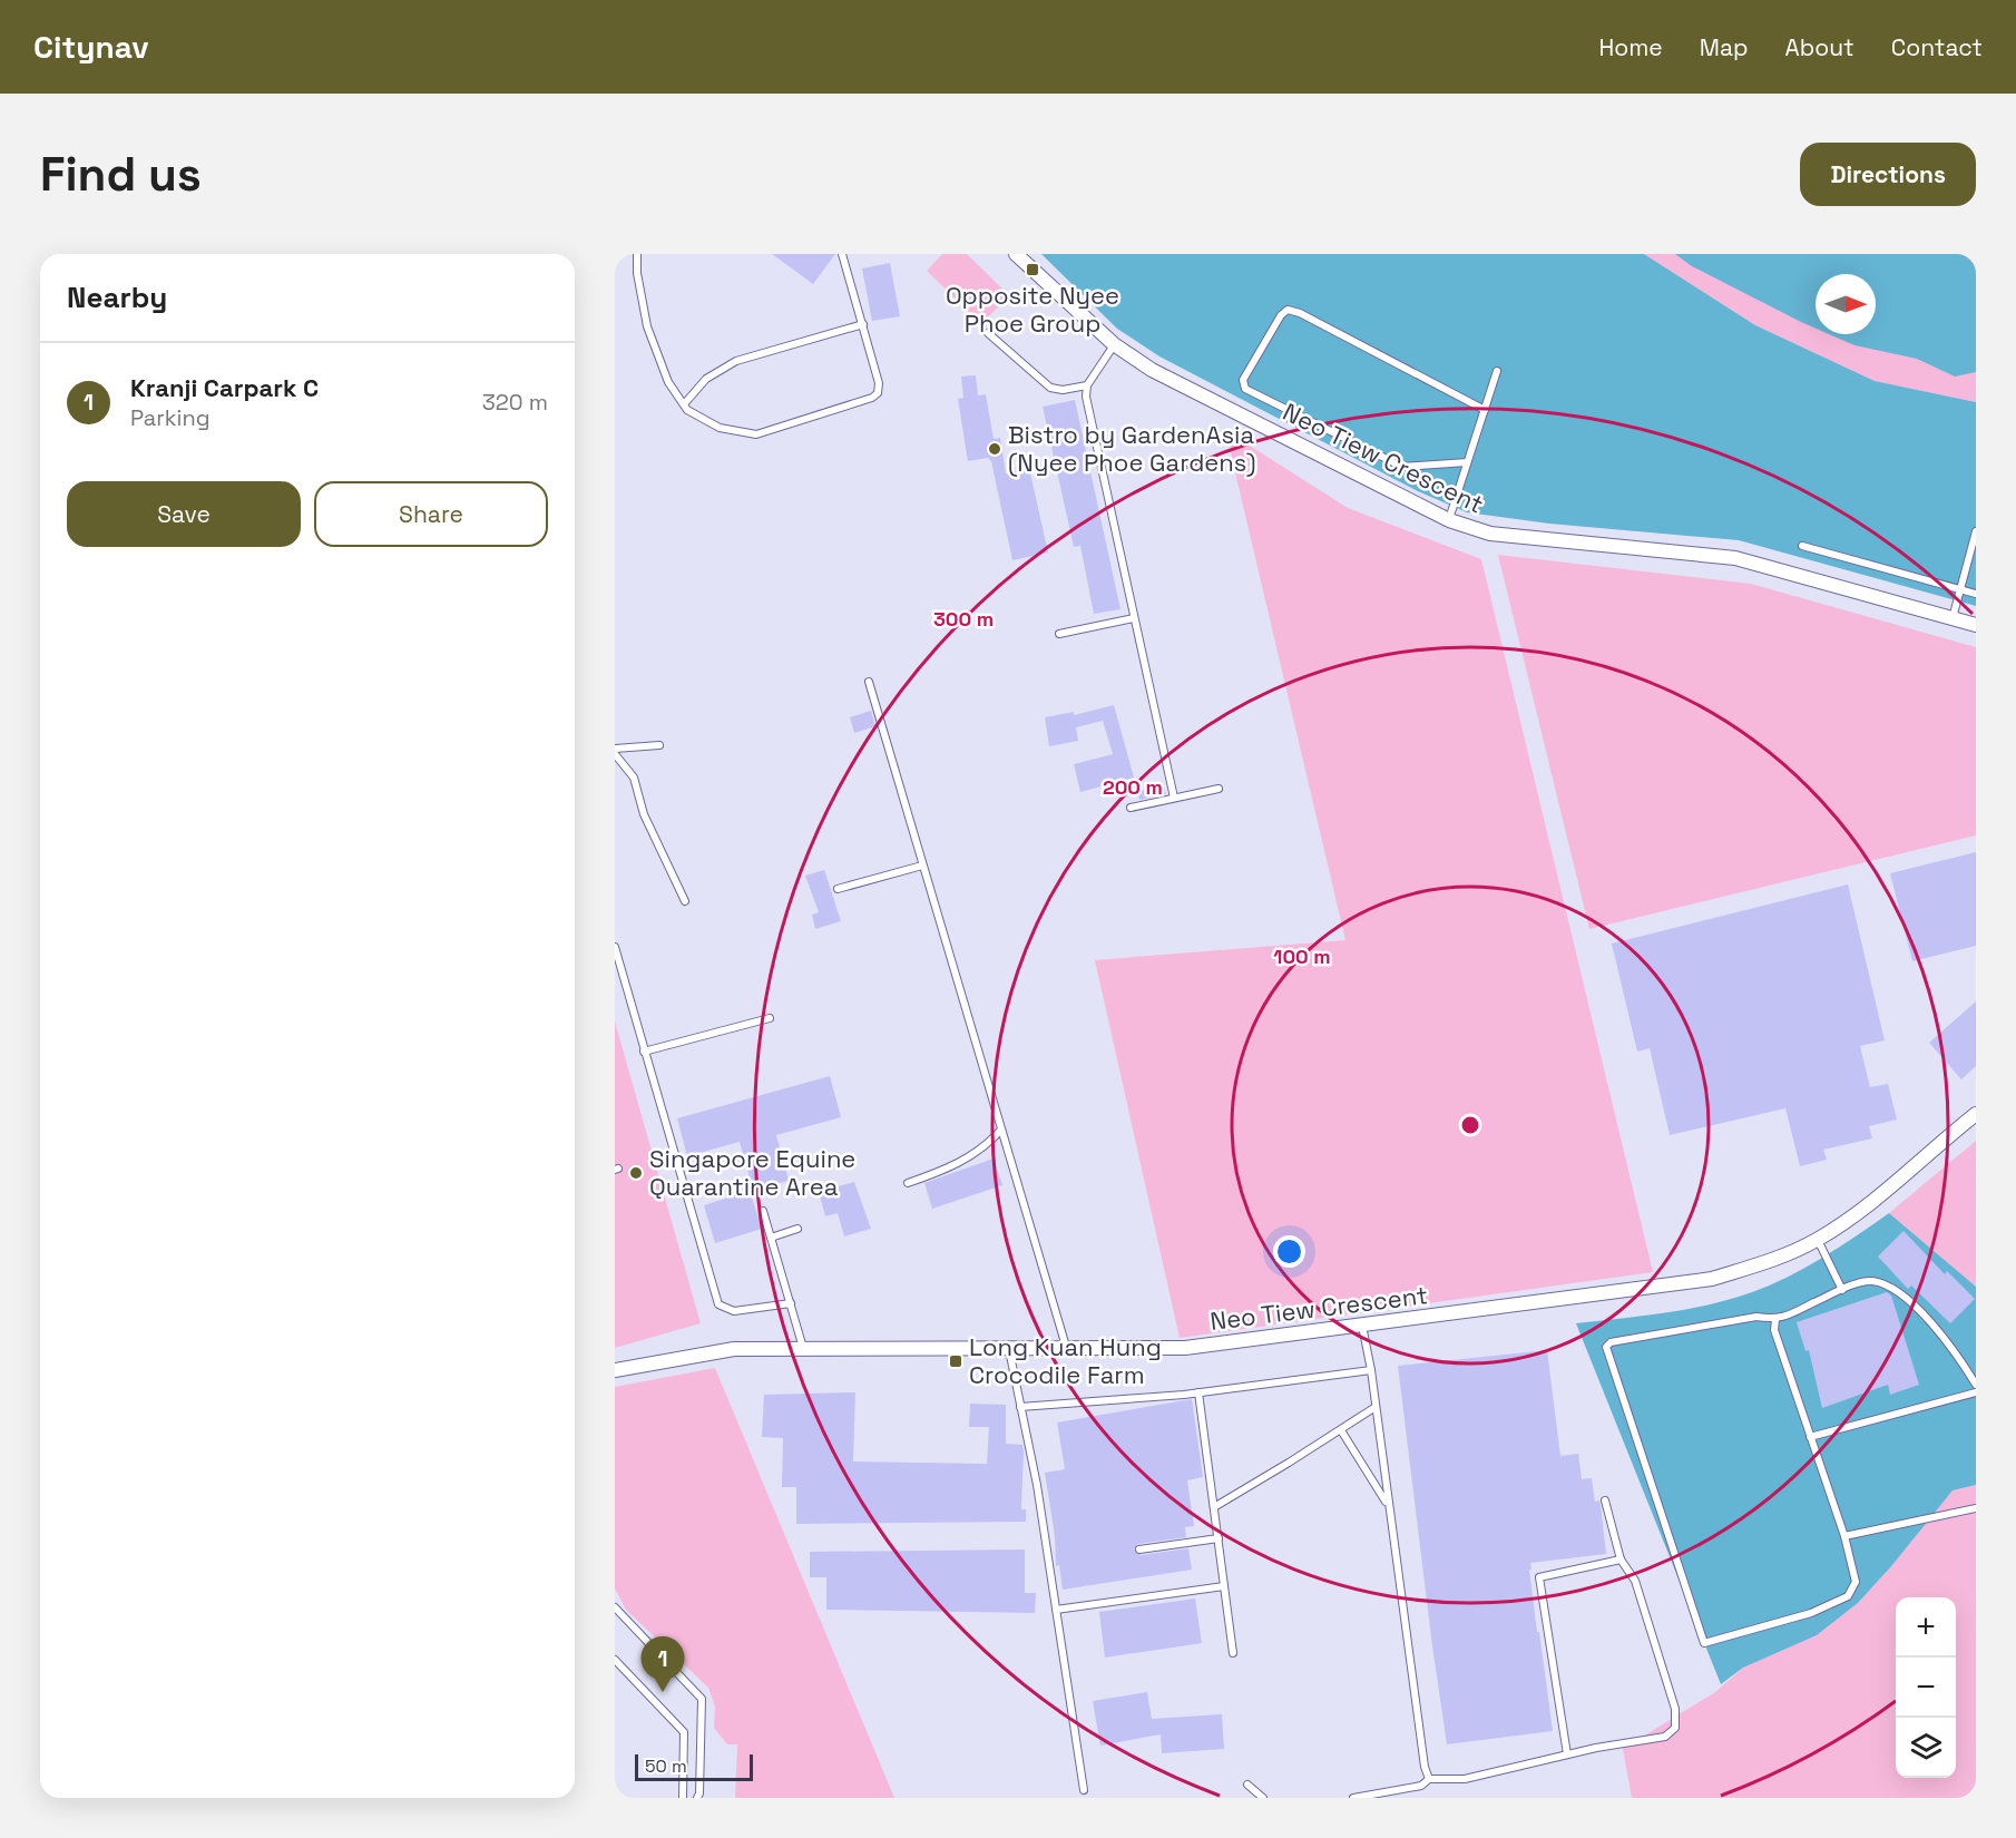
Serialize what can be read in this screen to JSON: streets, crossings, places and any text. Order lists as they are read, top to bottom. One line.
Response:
{"streets":{"street":["Neo Tiew Crescent"]},"places":{"transit":["Opposite Nyee Phoe Group","Long Kuan Hung Crocodile Farm"],"other":["Bistro by GardenAsia (Nyee Phoe Gardens)","Singapore Equine Quarantine Area"]},"scale_bar":"50 m","north":"right","page":{"header":"Citynav","nav":["Home","Map","About","Contact"],"buttons":["Directions",["Save","Share"]],"title":"Find us","heading":"Nearby","list":[{"mark":"1","name":"Kranji Carpark C","note":"Parking","value":"320 m"}],"map_buttons":["+","−"],"pins":"1","scale":"50 m"},"rings":["300 m","200 m","100 m"]}
